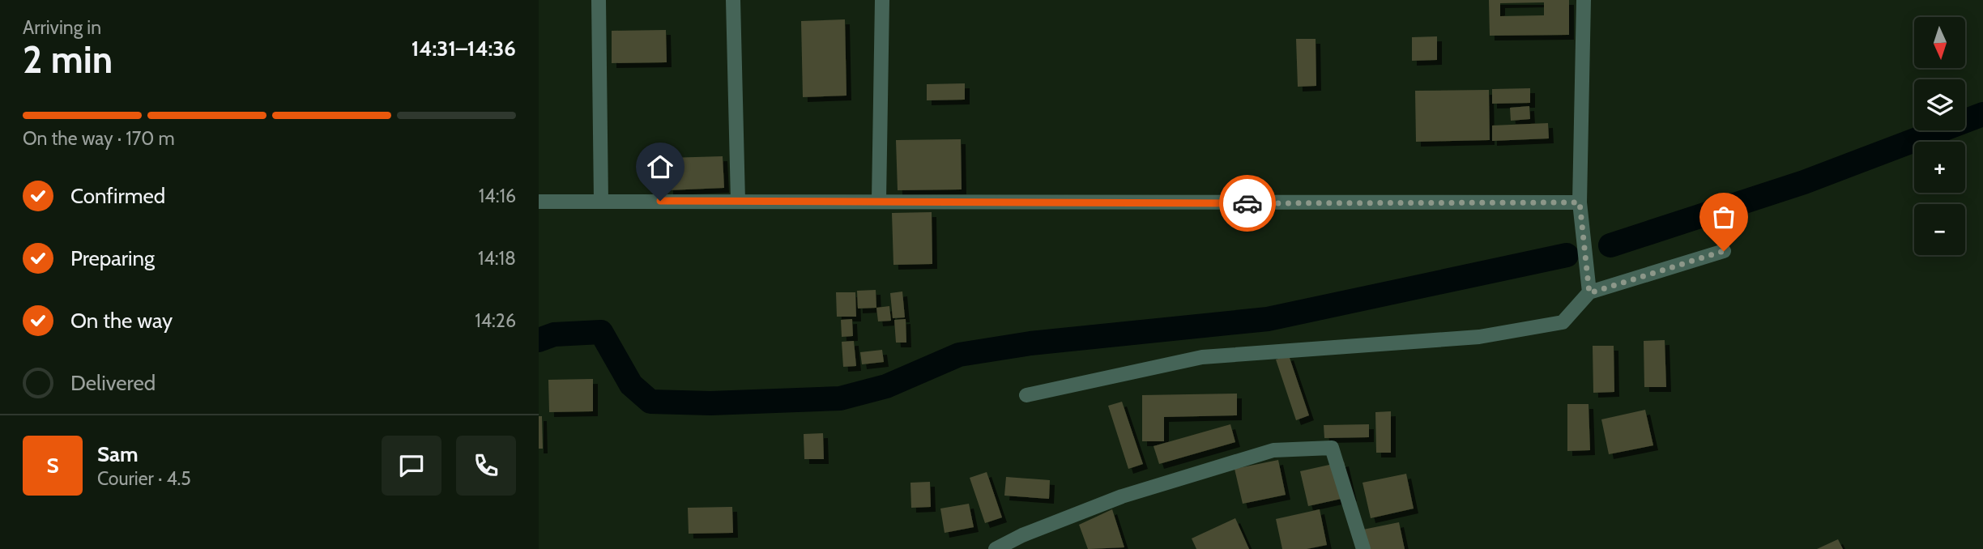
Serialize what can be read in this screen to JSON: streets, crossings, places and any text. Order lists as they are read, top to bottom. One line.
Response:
{"north":"bottom","page":{"heading":["2 min","Arriving in","14:31–14:36"],"panel":["Sam","Courier · 4.5"],"map_buttons":["+","−"],"bar":"On the way · 170 m","list":[["Confirmed","14:16"],["Preparing","14:18"],["On the way","14:26"],"Delivered"],"round":"S"}}
